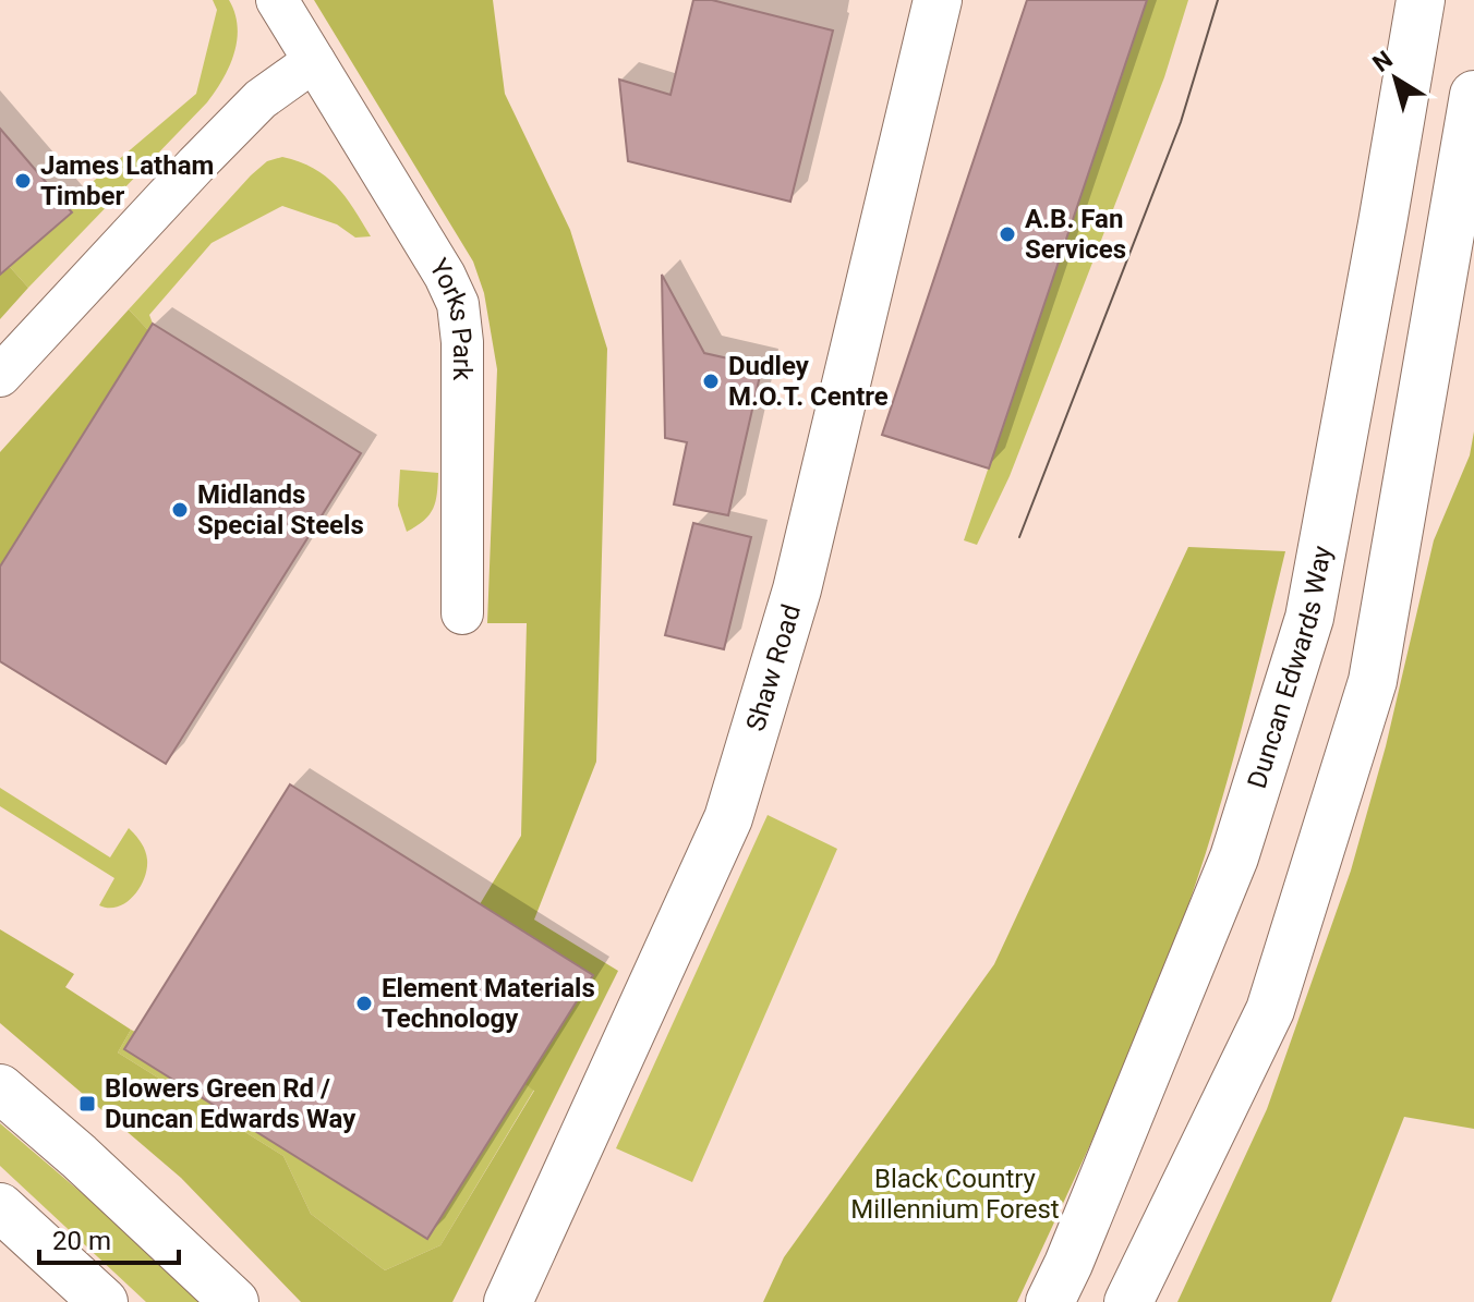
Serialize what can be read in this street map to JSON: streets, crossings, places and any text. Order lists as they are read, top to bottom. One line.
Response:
{"streets":{"main road":["Duncan Edwards Way","Shaw Road"],"street":["Yorks Park"]},"parks":["Black Country Millennium Forest"],"places":{"other":["James Latham Timber","A.B. Fan Services","Dudley M.O.T. Centre","Midlands Special Steels","Element Materials Technology"],"transit":["Blowers Green Rd / Duncan Edwards Way"]},"scale_bar":"20 m","north":"top left"}
